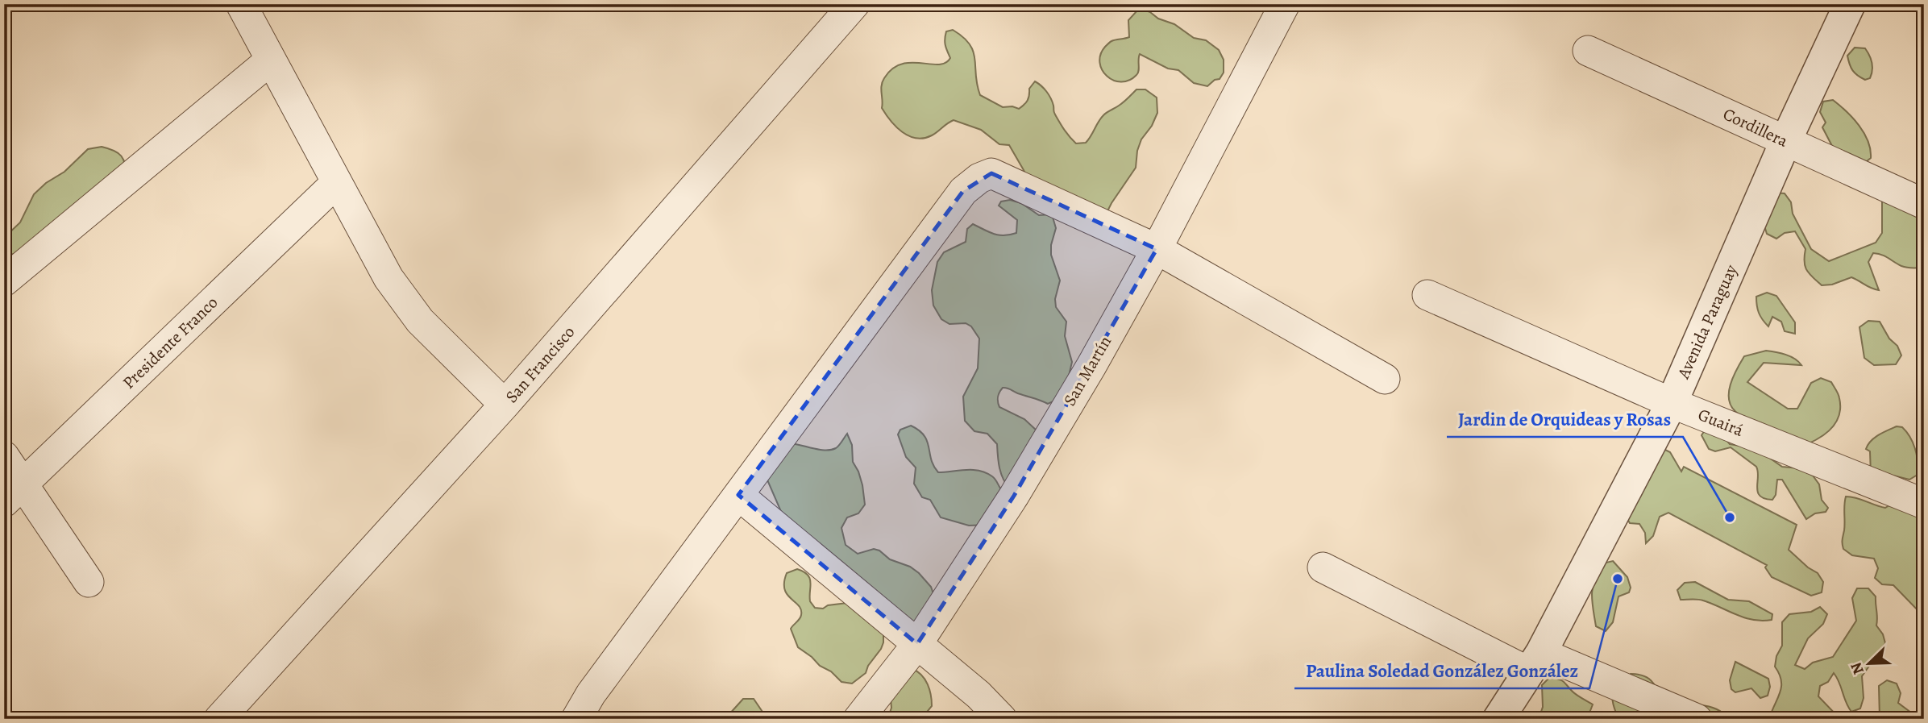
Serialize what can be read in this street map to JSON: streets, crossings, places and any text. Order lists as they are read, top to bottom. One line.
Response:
{"streets":{"street":["Cordillera","Avenida Paraguay","Presidente Franco","San Francisco","San Martín","Guairá"]},"crossings":[["Cordillera","Avenida Paraguay"],["Avenida Paraguay","Guairá"]],"places":["Jardin de Orquideas y Rosas","Paulina Soledad González González"],"north":"bottom left"}
